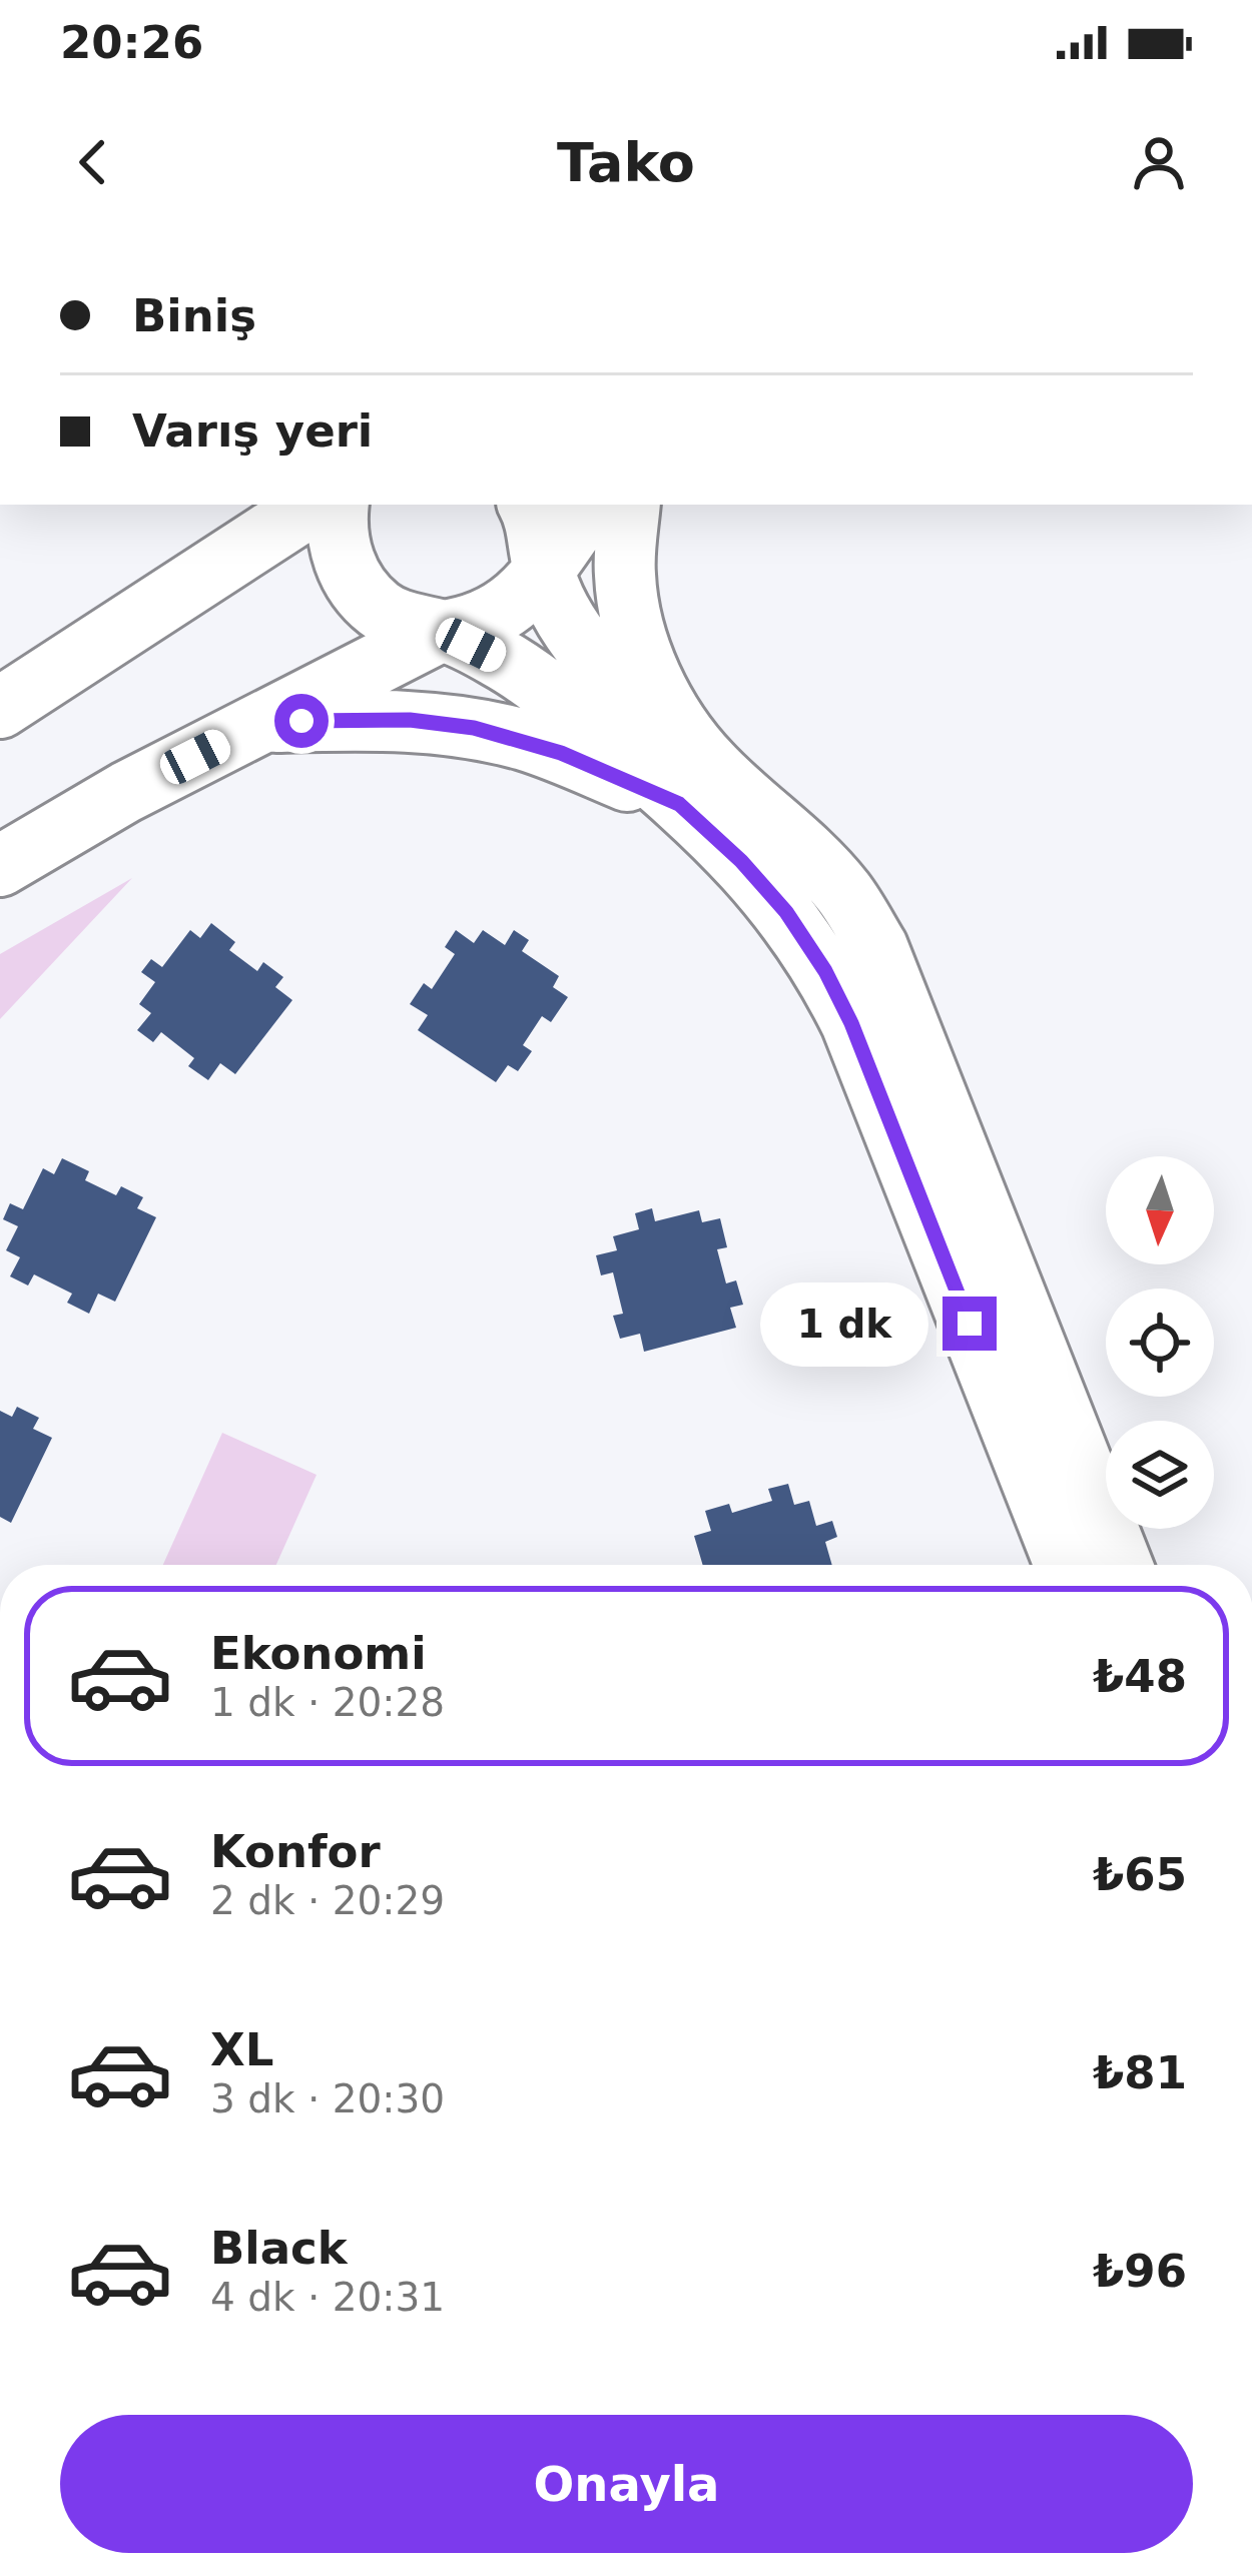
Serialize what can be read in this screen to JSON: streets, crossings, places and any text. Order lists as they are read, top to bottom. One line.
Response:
{"north":"bottom","page":{"status":"20:26","header":"Tako","banner":["Biniş","Varış yeri"],"bubble":"1 dk","list":[{"name":"Ekonomi","note":"1 dk · 20:28","value":"₺48"},{"name":"Konfor","note":"2 dk · 20:29","value":"₺65"},{"name":"XL","note":"3 dk · 20:30","value":"₺81"},{"name":"Black","note":"4 dk · 20:31","value":"₺96"}],"buttons":"Onayla"}}
